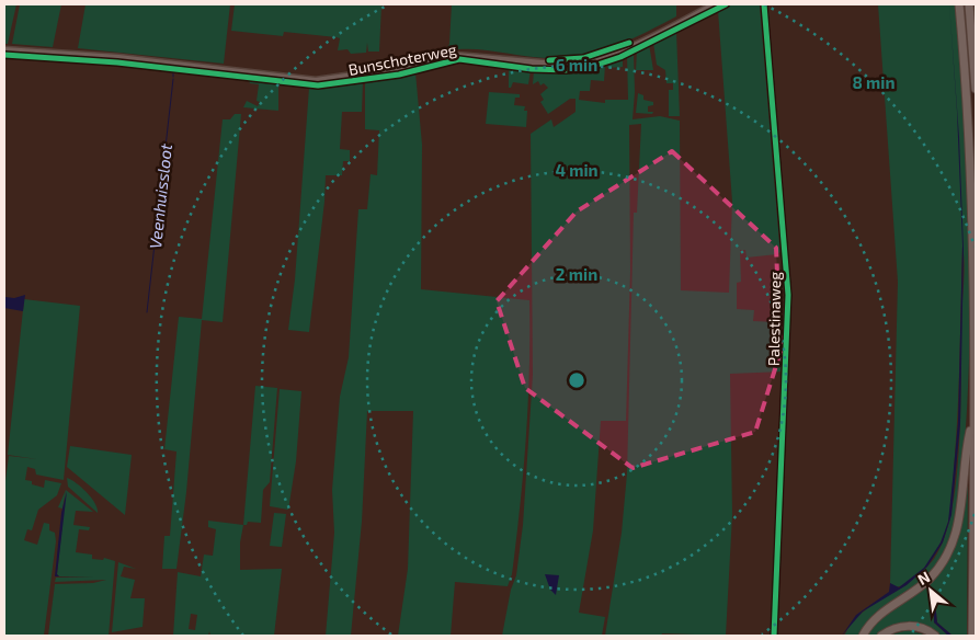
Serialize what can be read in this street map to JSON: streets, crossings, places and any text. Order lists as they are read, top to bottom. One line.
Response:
{"streets":{"main road":["Bunschoterweg"],"street":["Palestinaweg"]},"water":["Veenhuissloot"],"north":"top left","rings":["6 min","8 min","4 min","2 min"]}
